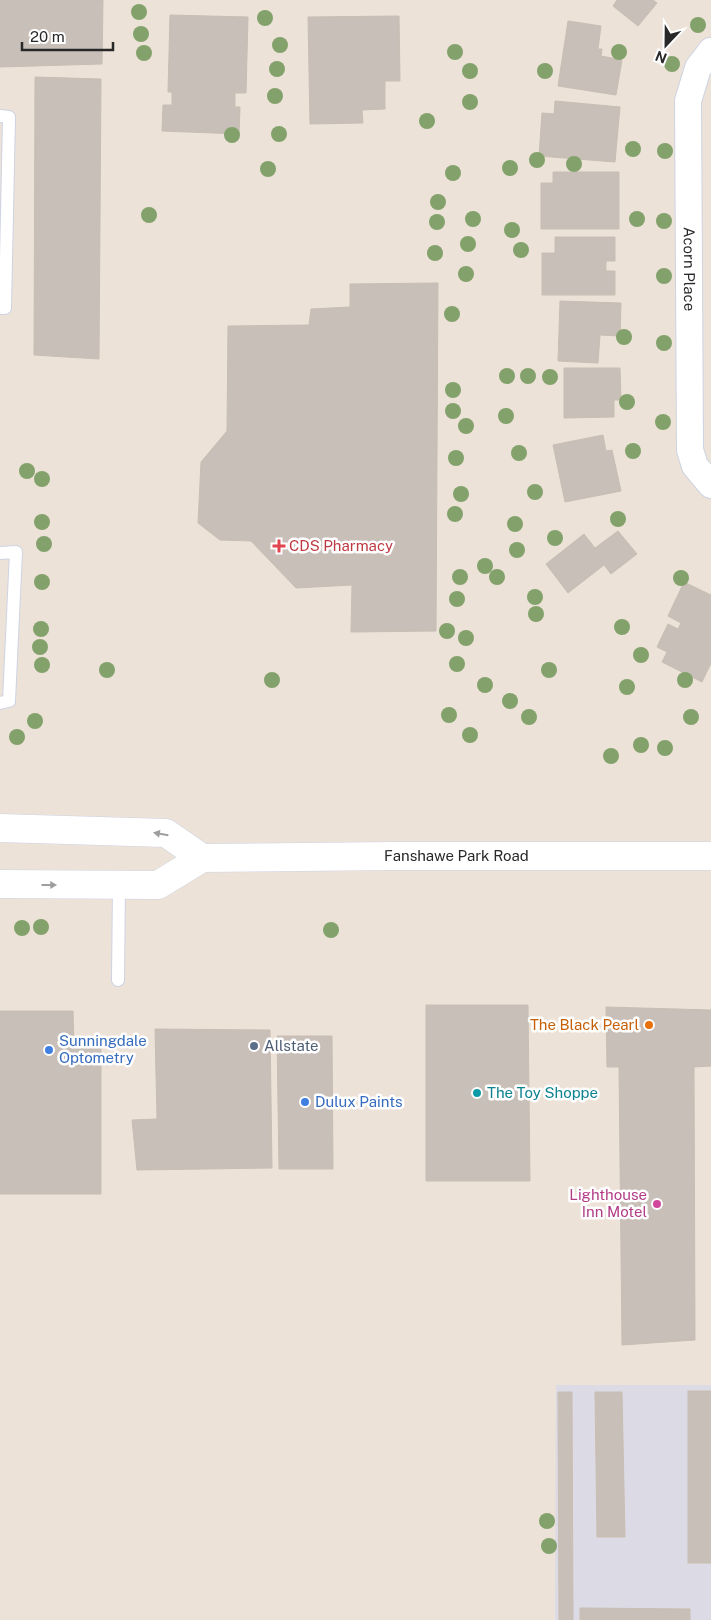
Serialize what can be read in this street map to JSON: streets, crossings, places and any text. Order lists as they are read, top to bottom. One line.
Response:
{"streets":{"main road":["Fanshawe Park Road"],"street":["Acorn Place"]},"places":{"health":["CDS Pharmacy"],"other":["The Black Pearl","Allstate","Sunningdale Optometry","The Toy Shoppe","Dulux Paints","Lighthouse Inn Motel"]},"scale_bar":"20 m","north":"bottom"}
